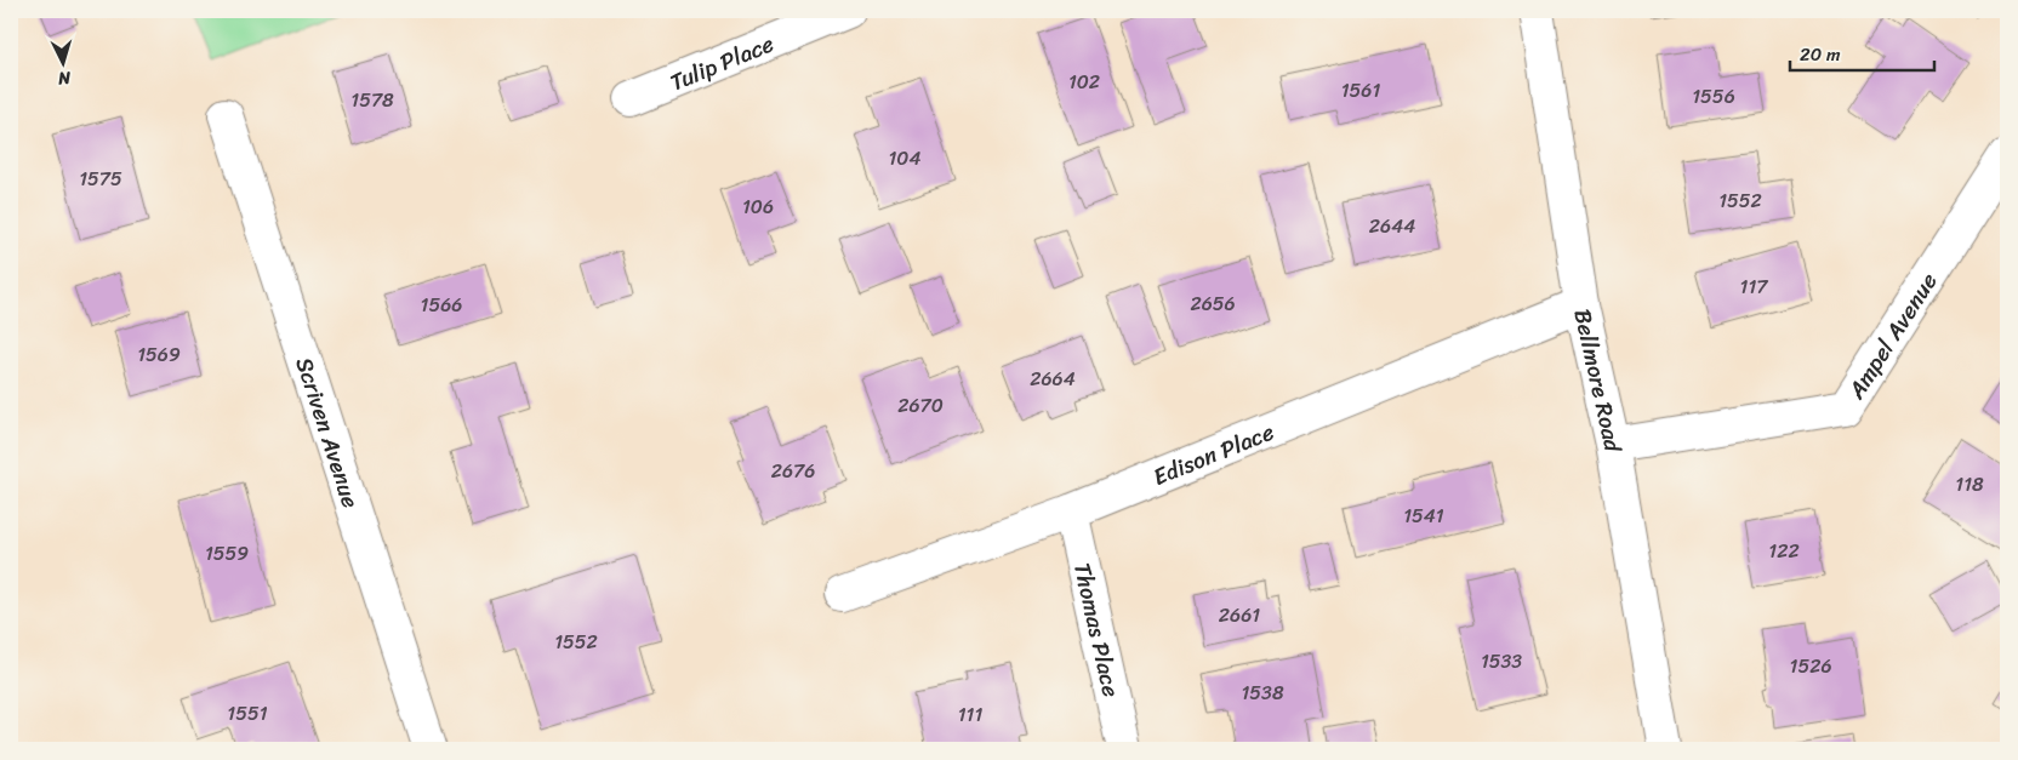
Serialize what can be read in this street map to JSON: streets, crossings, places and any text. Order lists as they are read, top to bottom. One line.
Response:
{"streets":{"street":["Tulip Place","Ampel Avenue","Bellmore Road","Scriven Avenue","Edison Place","Thomas Place"]},"crossings":[["Ampel Avenue","Bellmore Road"],["Bellmore Road","Edison Place"],["Edison Place","Thomas Place"]],"house_numbers":["102","1561","1556","1578","104","1575","1552","106","2644","117","2656","1566","1569","2664","2670","2676","118","1541","122","1559","2661","1552","1533","1526","1538","1551","111"],"scale_bar":"20 m","north":"bottom"}
